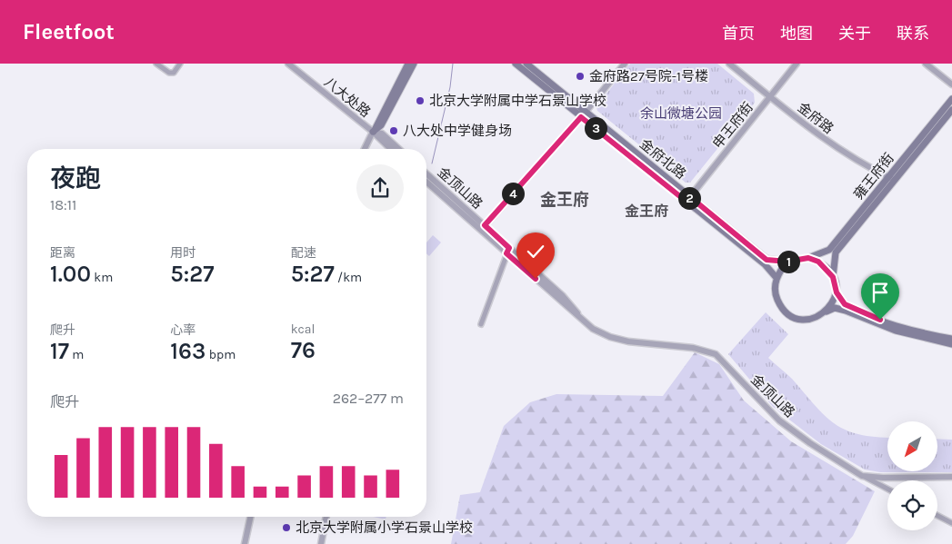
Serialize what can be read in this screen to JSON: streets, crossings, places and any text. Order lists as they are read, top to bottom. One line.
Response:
{"streets":{"main road":["金府北路","雍王府街"],"street":["八大处路","金府路","申王府街","金顶山路"]},"crossings":[["金府路","申王府街"],["金府路","雍王府街"],["申王府街","金府北路"],["金府北路","雍王府街"]],"districts":["金王府","金王府"],"parks":["余山微塘公园"],"places":["金府路27号院-1号楼","北京大学附属中学石景山学校","八大处中学健身场","北京大学附属小学石景山学校"],"north":"bottom left","page":{"header":"Fleetfoot","nav":["首页","地图","关于","联系"],"pins":["3","4","2","1"],"heading":["夜跑","18:11"],"stats":[["距离","1.00 km"],["用时","5:27"],["配速","5:27 /km"],["爬升","17 m"],["心率","163 bpm"],["kcal","76"]],"chart":["爬升","262–277 m"]}}
